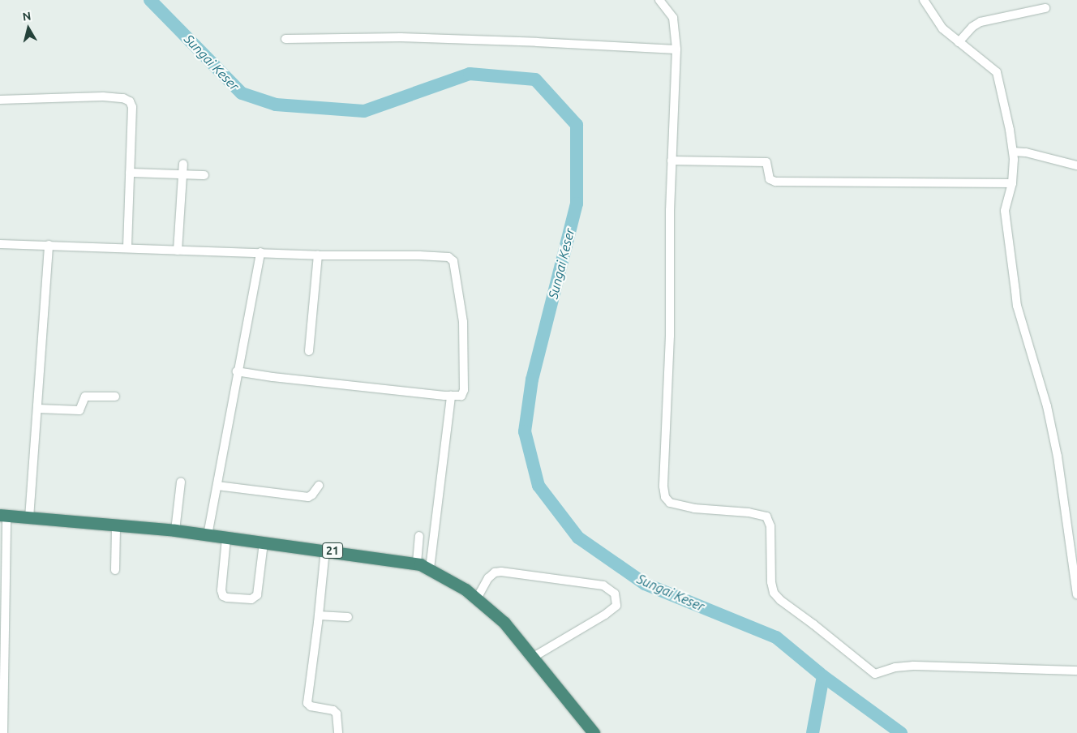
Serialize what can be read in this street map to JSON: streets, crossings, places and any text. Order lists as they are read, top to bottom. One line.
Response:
{"streets":{"highway":["21"]},"water":["Sungai Keser"],"north":"top"}
